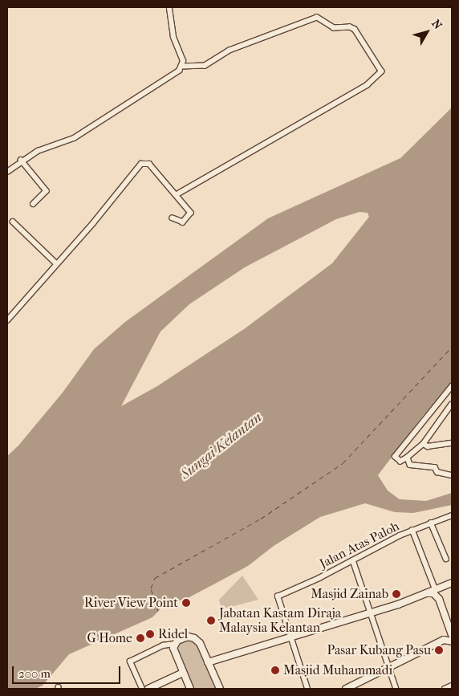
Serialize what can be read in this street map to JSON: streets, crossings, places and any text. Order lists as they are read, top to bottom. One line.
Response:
{"streets":{"street":["Jalan Atas Paloh"]},"water":["Sungai Kelantan"],"places":["Masjid Zainab","River View Point","Jabatan Kastam Diraja Malaysia Kelantan","Ridel","G Home","Pasar Kubang Pasu","Masjid Muhammadi"],"scale_bar":"200 m","north":"top right"}
